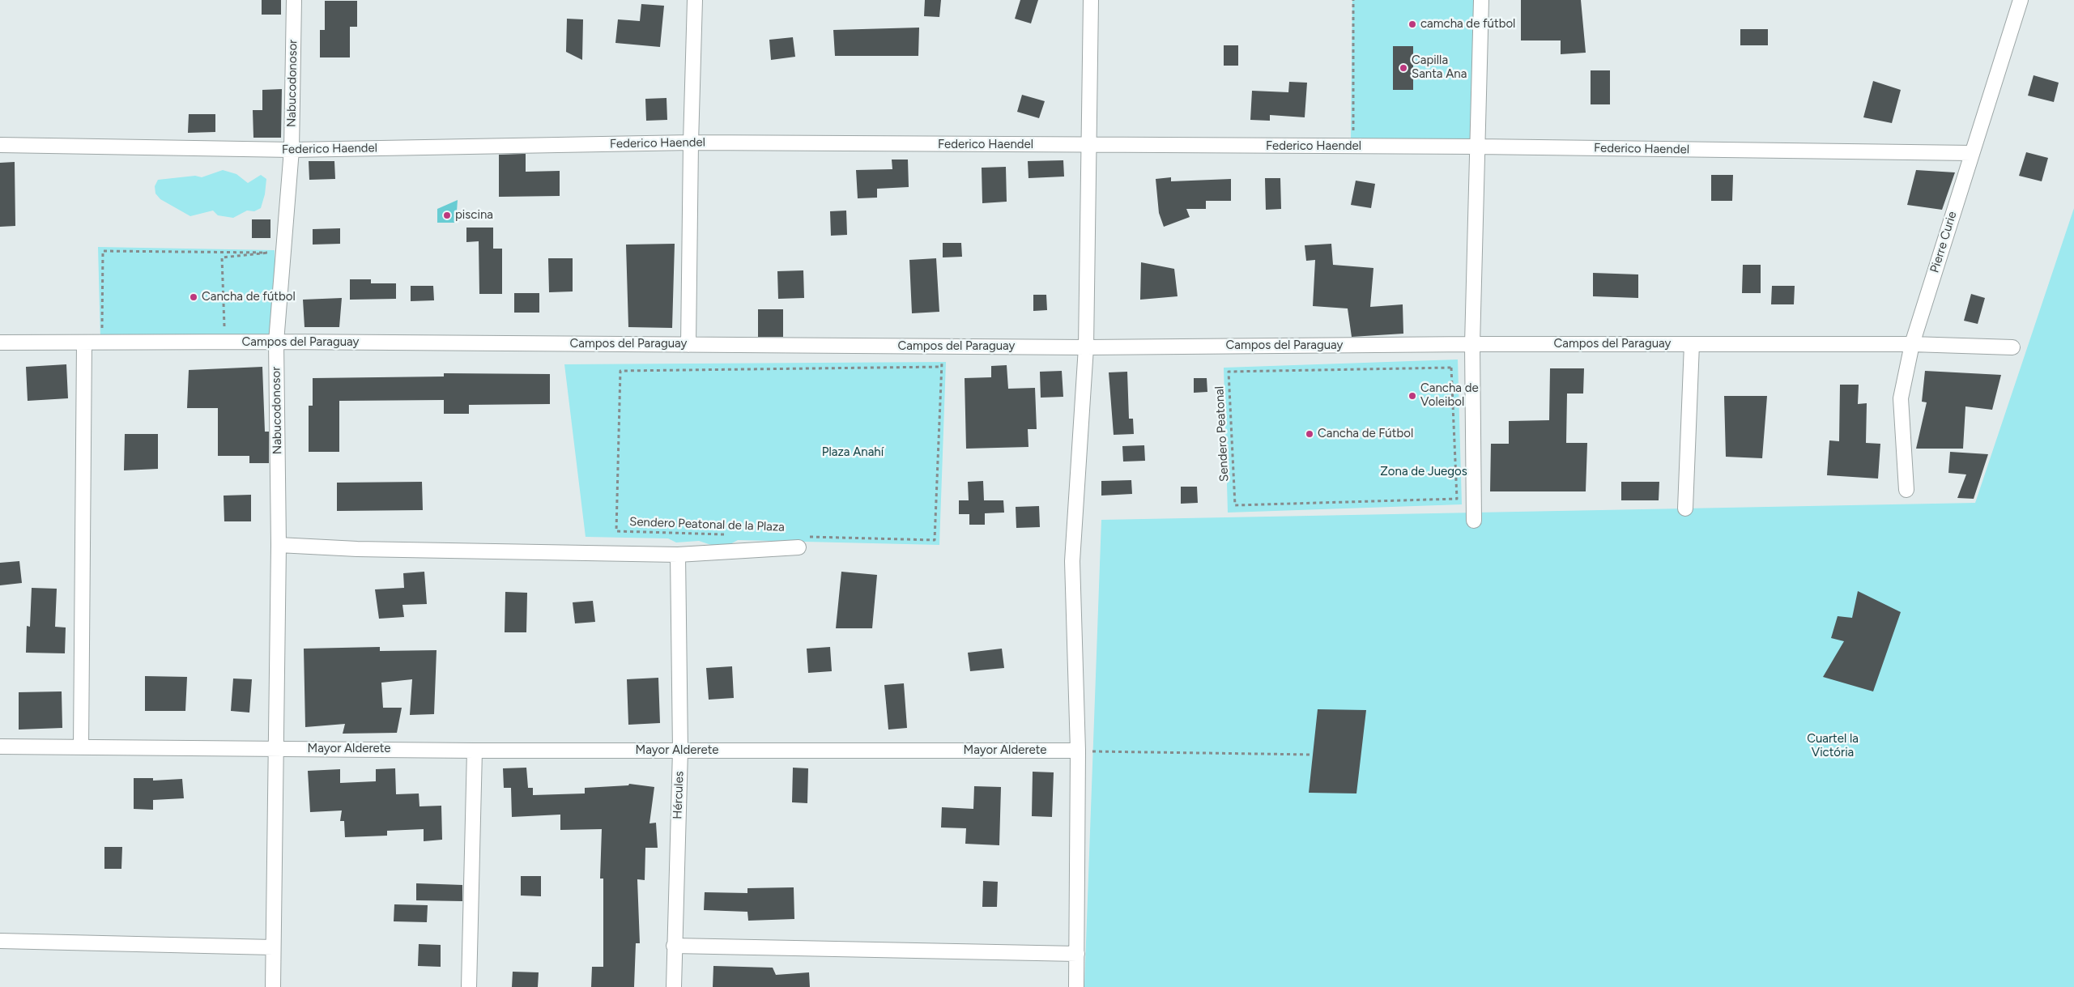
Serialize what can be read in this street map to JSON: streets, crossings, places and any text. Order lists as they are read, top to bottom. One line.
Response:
{"streets":{"street":["Nabucodonosor","Federico Haendel","Pierre Curie","Campos del Paraguay","Mayor Alderete","Hércules"],"path":["Sendero Peatonal","Sendero Peatonal de la Plaza"]},"crossings":[["Nabucodonosor","Federico Haendel"],["Nabucodonosor","Campos del Paraguay"],["Nabucodonosor","Mayor Alderete"],["Federico Haendel","Pierre Curie"],["Pierre Curie","Campos del Paraguay"],["Mayor Alderete","Hércules"]],"parks":["Plaza Anahí","Zona de Juegos","Cuartel la Victória"],"places":["camcha de fútbol","Capilla Santa Ana","piscina","Cancha de fútbol","Cancha de Voleibol","Cancha de Fútbol"]}
